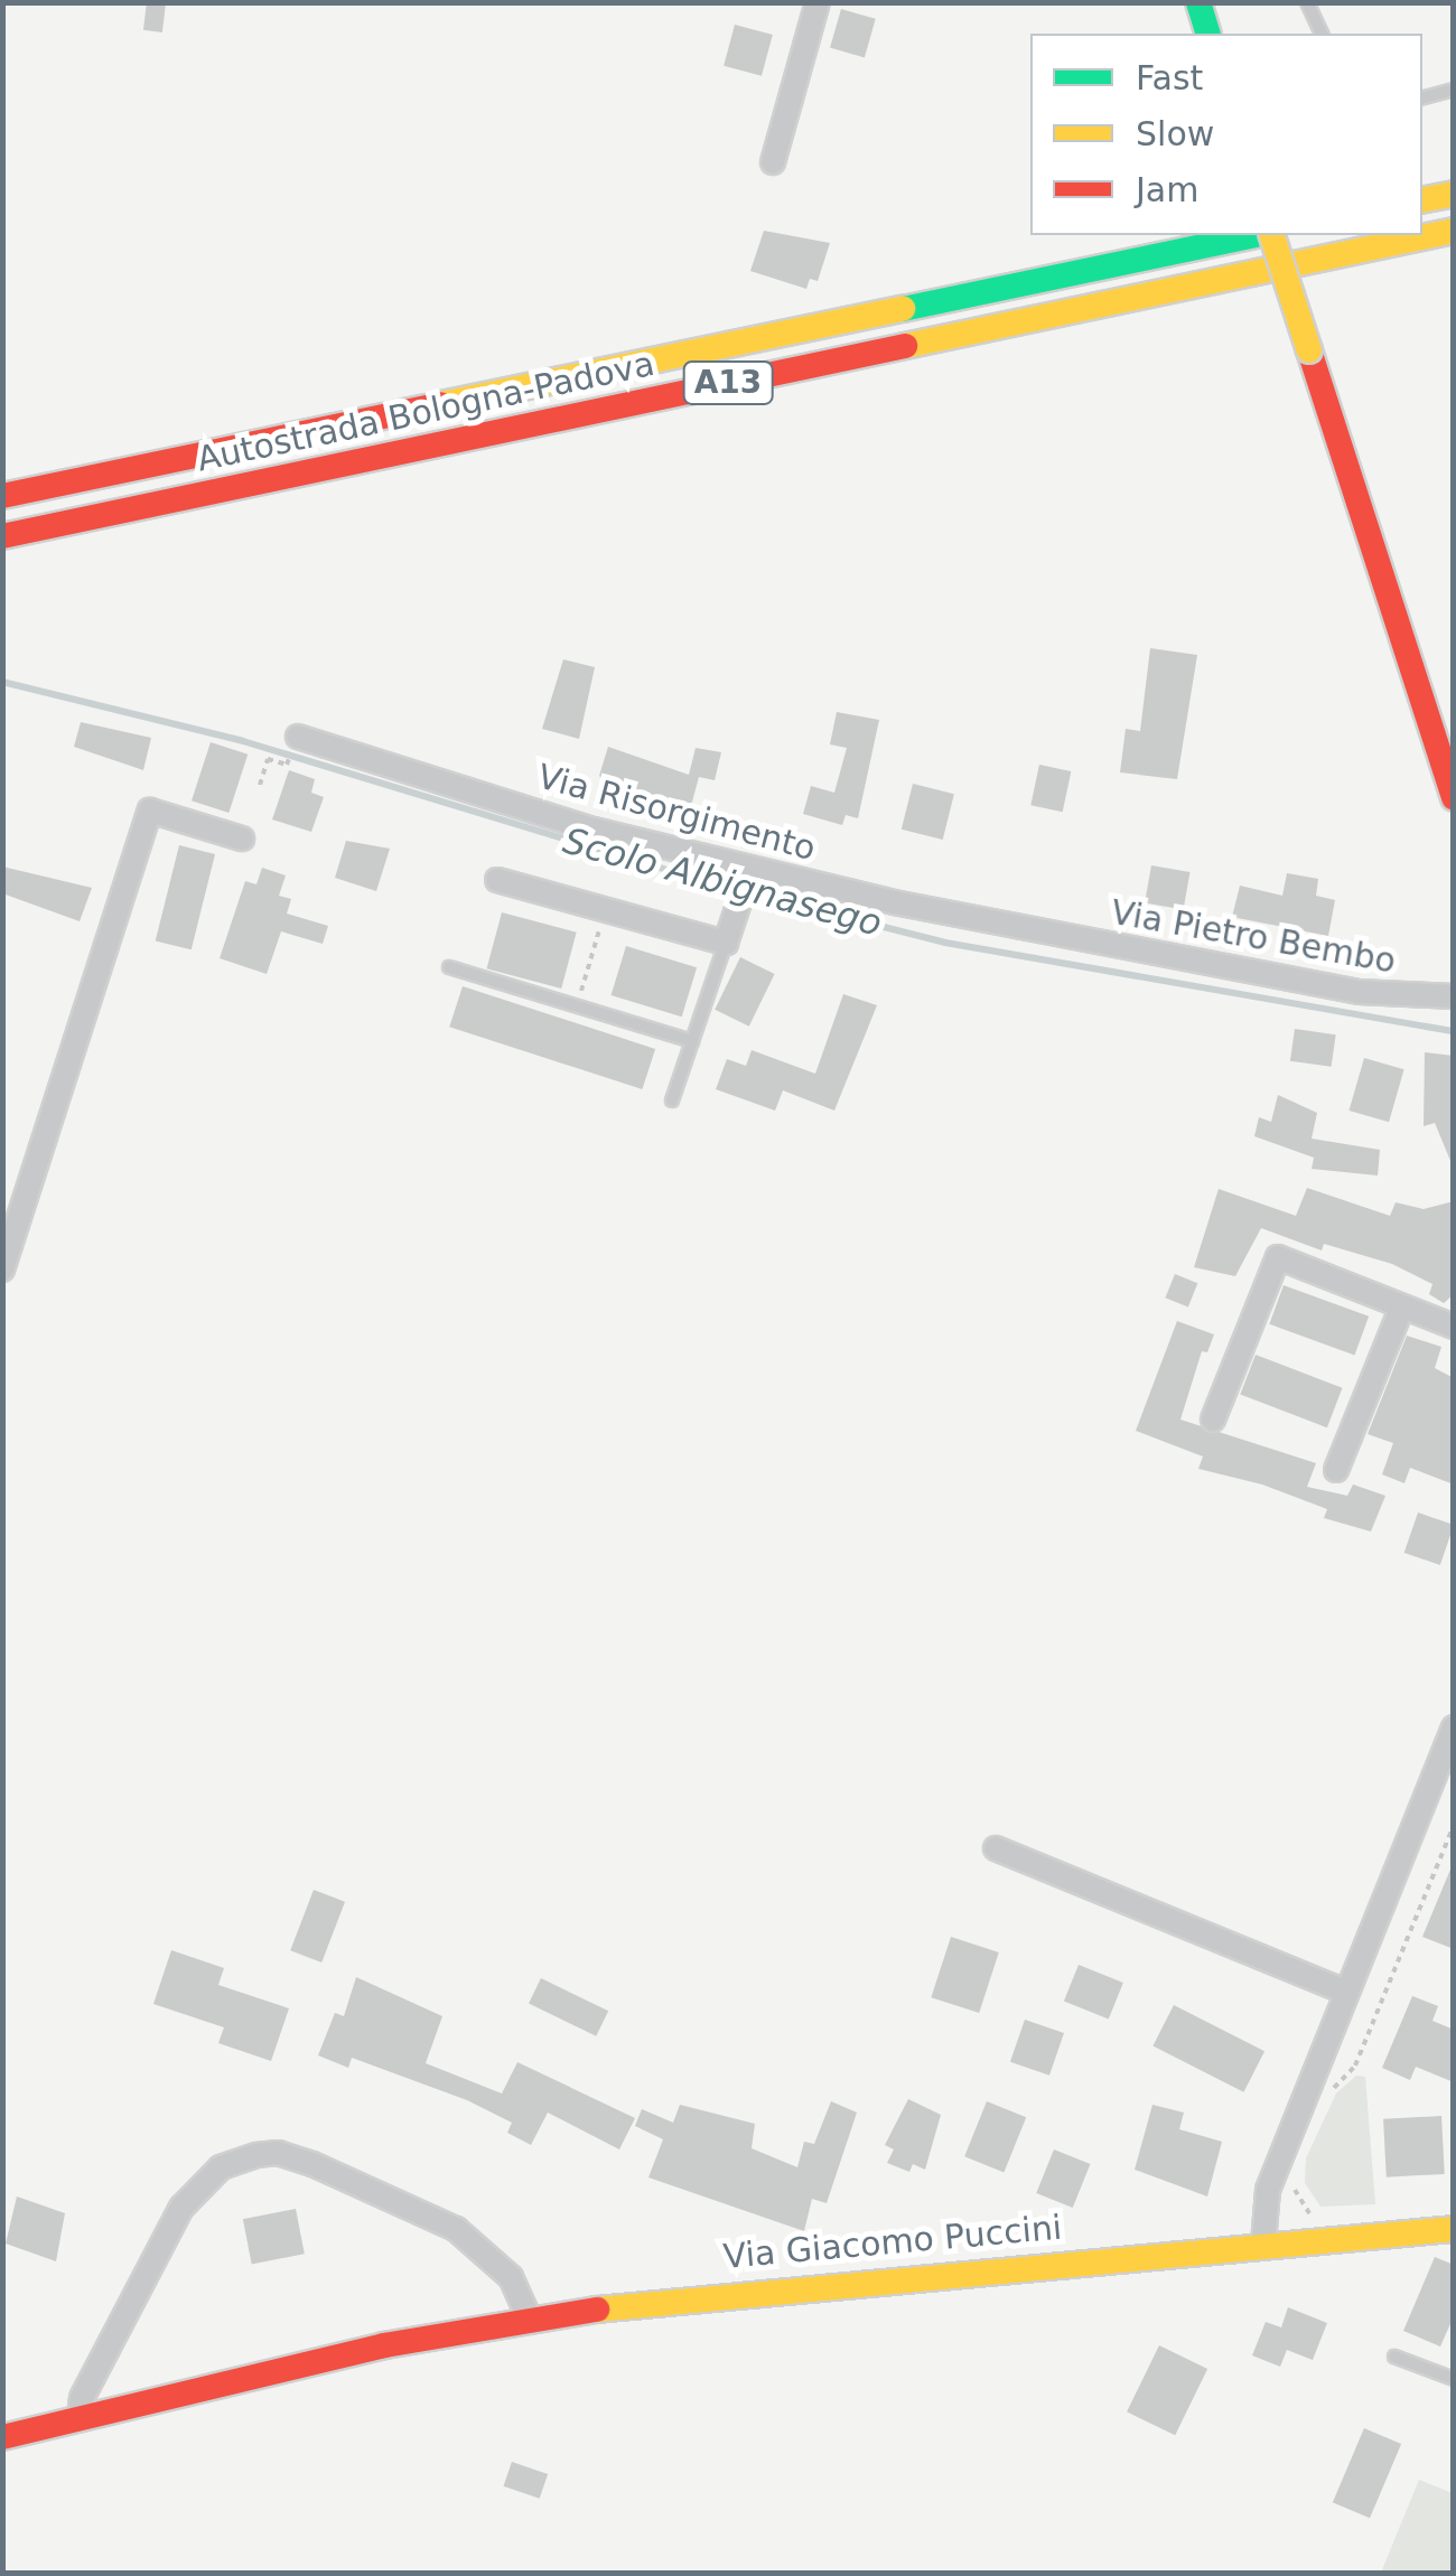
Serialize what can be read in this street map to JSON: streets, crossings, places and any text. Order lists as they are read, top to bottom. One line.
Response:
{"streets":{"main road":["A13","Autostrada Bologna-Padova","Via Giacomo Puccini"],"street":["Via Risorgimento","Via Pietro Bembo"]},"crossings":[["Via Risorgimento","Via Pietro Bembo"]],"water":["Scolo Albignasego"],"legend":["Fast","Slow","Jam"]}
